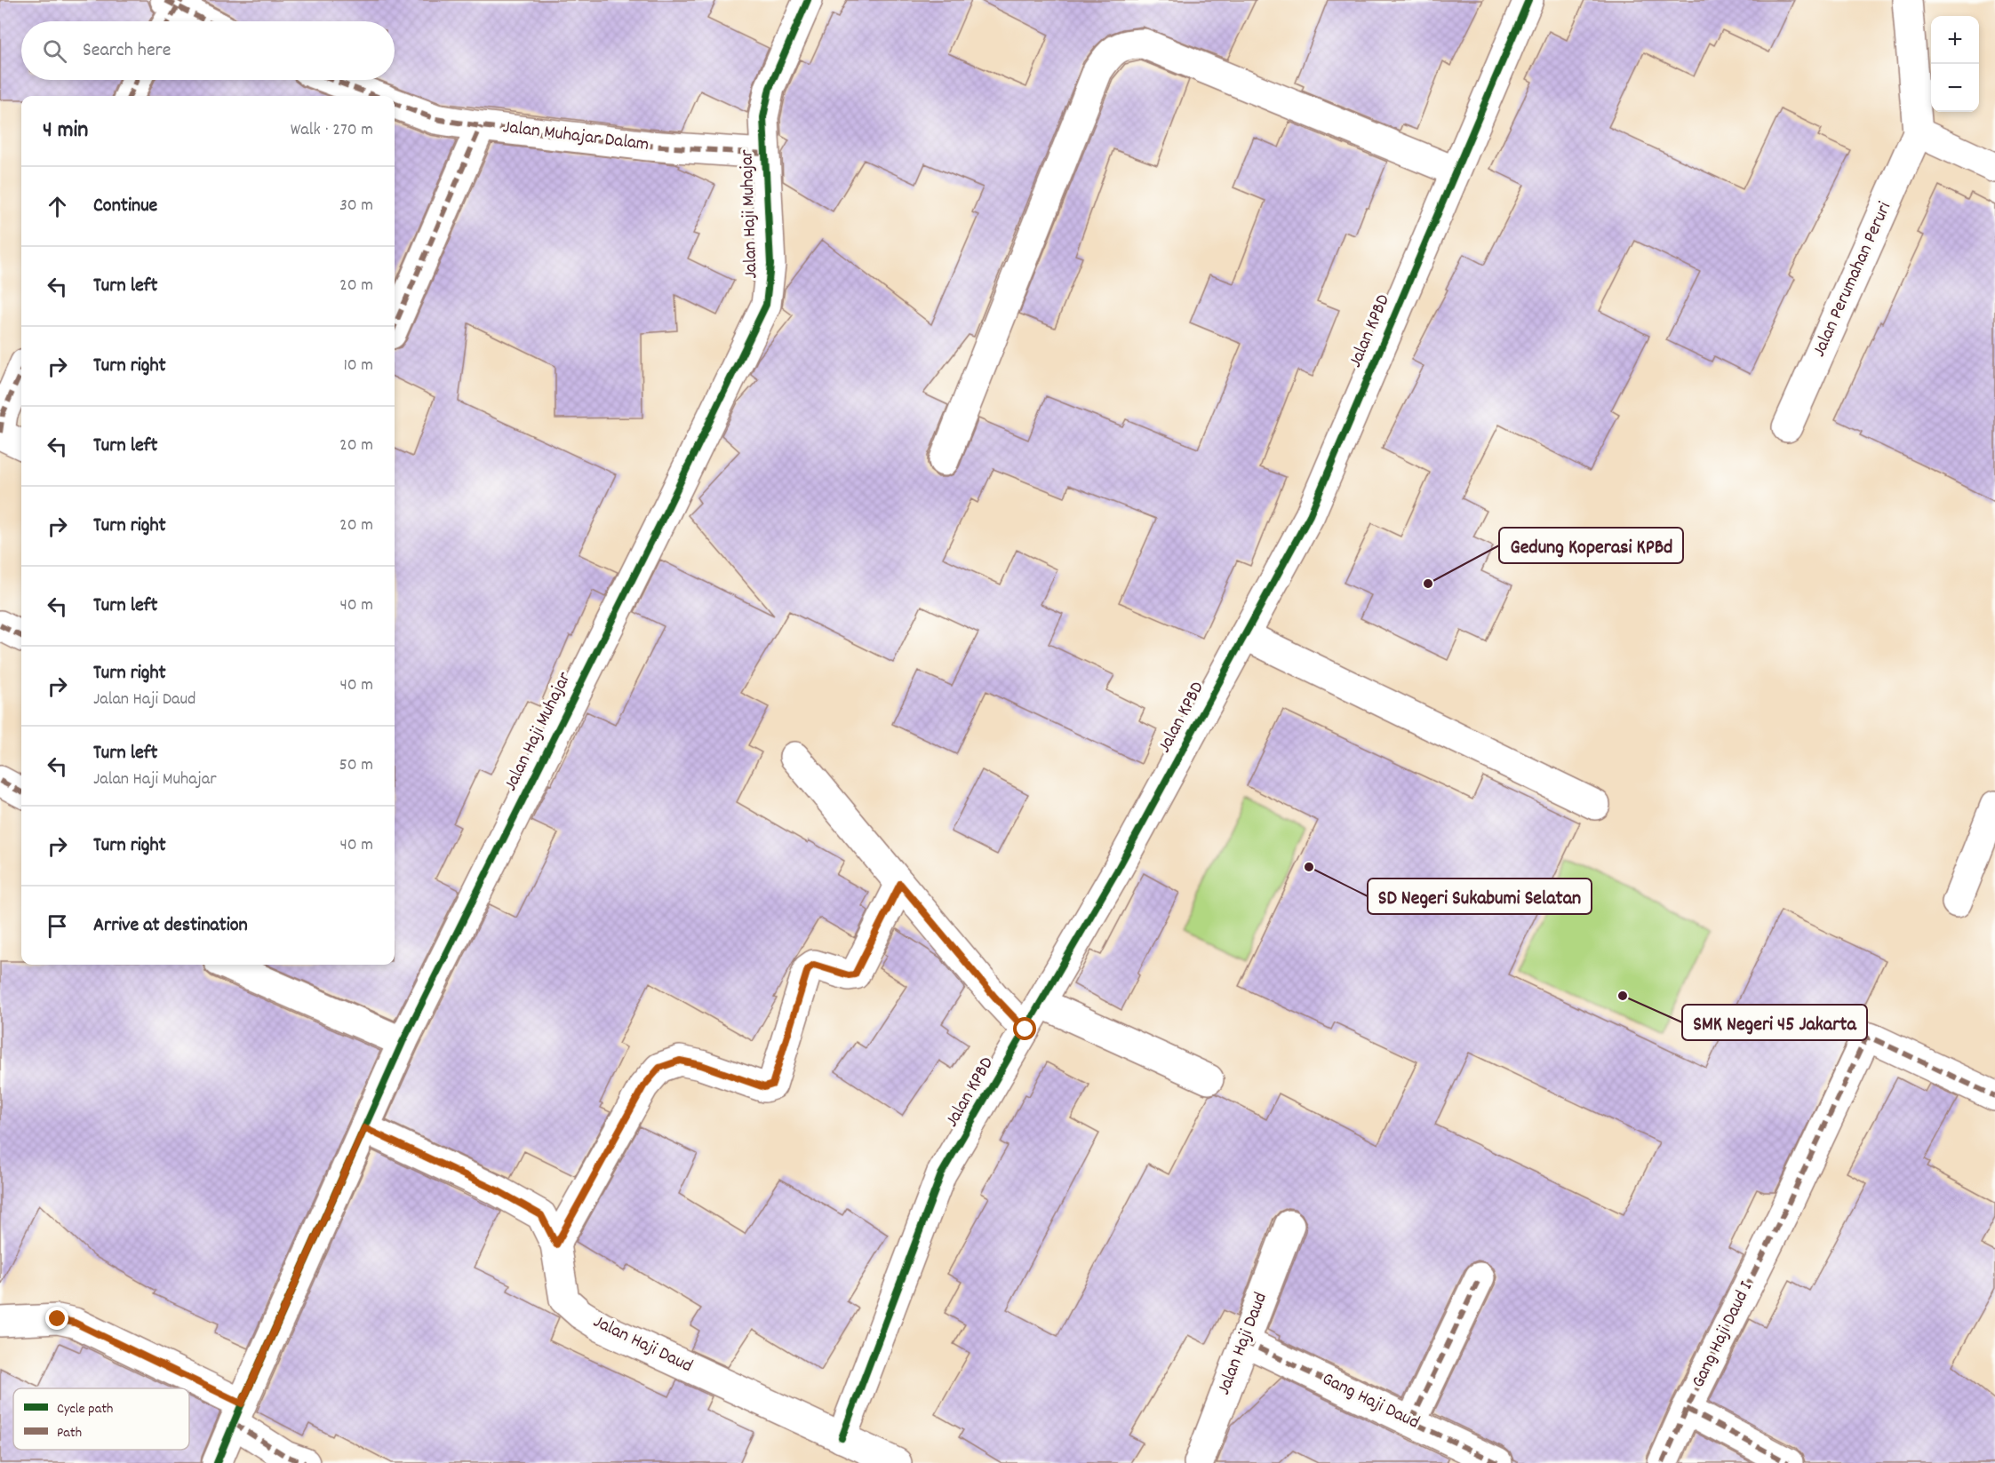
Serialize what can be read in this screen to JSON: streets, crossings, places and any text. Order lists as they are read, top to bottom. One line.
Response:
{"streets":{"street":["Jalan Muhajar Dalam","Jalan Haji Muhajar","Jalan Perumahan Peruri","Jalan KPBD","Gang Haji Daud I","Jalan Haji Daud","Gang Haji Daud"]},"crossings":[["Jalan Muhajar Dalam","Jalan Haji Muhajar"],["Jalan Haji Muhajar","Jalan Haji Daud"],["Jalan KPBD","Jalan Haji Daud"],["Jalan Haji Daud","Gang Haji Daud"]],"places":["Gedung Koperasi KPBd","SD Negeri Sukabumi Selatan","SMK Negeri 45 Jakarta"],"legend":["Cycle path","Path"],"page":{"map_buttons":["+","−"],"search":"Search here","heading":["4 min","Walk · 270 m"],"list":[["Continue","30 m"],["Turn left","20 m"],["Turn right","10 m"],["Turn left","20 m"],["Turn right","20 m"],["Turn left","40 m"],["Turn right","Jalan Haji Daud","40 m"],["Turn left","Jalan Haji Muhajar","50 m"],["Turn right","40 m"],"Arrive at destination"]}}
